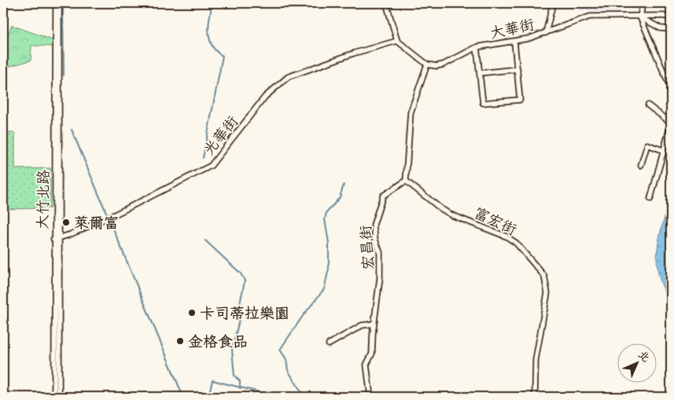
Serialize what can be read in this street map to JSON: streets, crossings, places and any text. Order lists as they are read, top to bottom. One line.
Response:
{"streets":{"street":["大華街","光華街","大竹北路","富宏街","宏昌街"]},"crossings":[["光華街","大竹北路"],["富宏街","宏昌街"]],"places":["萊爾富","卡司蒂拉樂園","金格食品"],"north":"top right"}
